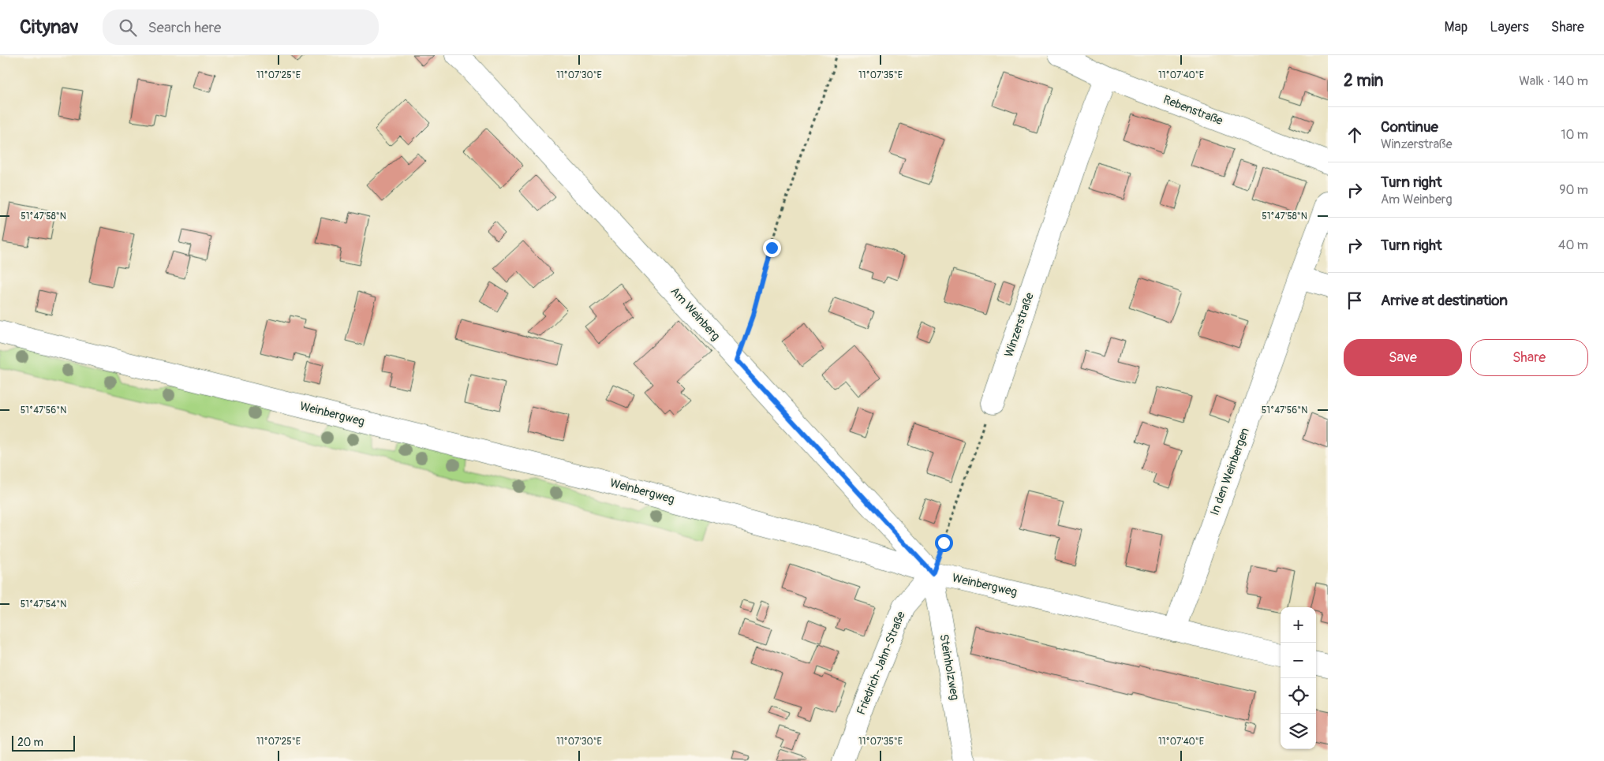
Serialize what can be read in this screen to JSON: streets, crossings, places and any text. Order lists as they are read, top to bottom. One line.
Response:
{"streets":{"street":["Rebenstraße","Am Weinberg","Winzerstraße","Weinbergweg","In den Weinbergen","Friedrich-Jahn-Straße","Steinholzweg"]},"crossings":[["Rebenstraße","Winzerstraße"],["Am Weinberg","Weinbergweg"],["Am Weinberg","Friedrich-Jahn-Straße"],["Am Weinberg","Steinholzweg"],["Weinbergweg","In den Weinbergen"],["Weinbergweg","Friedrich-Jahn-Straße"],["Weinbergweg","Steinholzweg"],["Friedrich-Jahn-Straße","Steinholzweg"]],"scale_bar":"20 m","page":{"header":"Citynav","search":"Search here","nav":["Map","Layers","Share"],"heading":["2 min","Walk · 140 m"],"list":[["Continue","Winzerstraße","10 m"],["Turn right","Am Weinberg","90 m"],["Turn right","40 m"],"Arrive at destination"],"buttons":["Save","Share"],"map_buttons":["+","−"],"scale":"20 m"},"coordinates":["11°07'25\"E","11°07'30\"E","11°07'35\"E","11°07'40\"E","51°47'58\"N","51°47'56\"N","51°47'54\"N"]}
